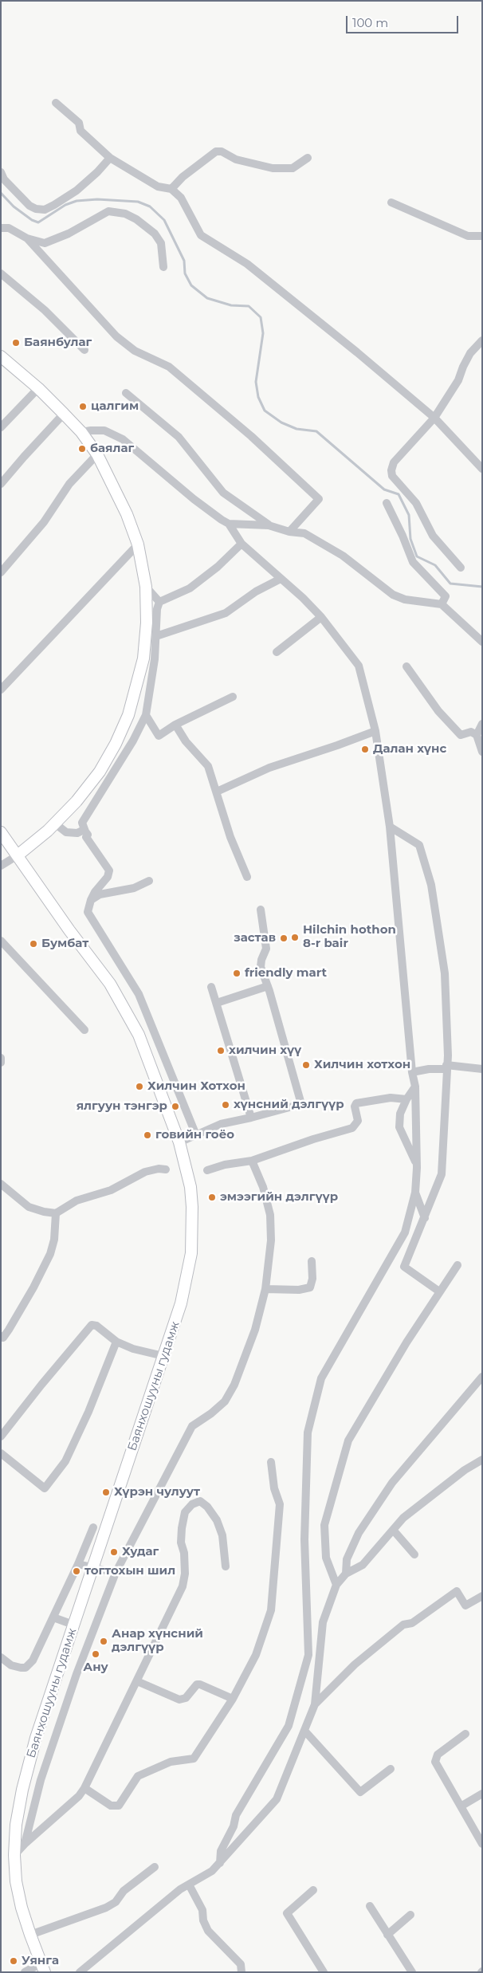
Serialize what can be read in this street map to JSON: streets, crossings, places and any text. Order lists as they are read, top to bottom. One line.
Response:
{"streets":{"main road":["Баянхошууны гудамж"]},"places":["Баянбулаг","цалгим","баялаг","Далан хүнс","Hilchin hothon 8-r bair","застав","Бумбат","friendly mart","хилчин хүү","Хилчин хотхон","Хилчин Хотхон","хүнсний дэлгүүр","ялгуун тэнгэр","говийн гоёо","эмээгийн дэлгүүр","Хүрэн чулуут","Худаг","тогтохын шил","Анар хүнсний дэлгүүр","Ану","Уянга"],"scale_bar":"100 m"}
